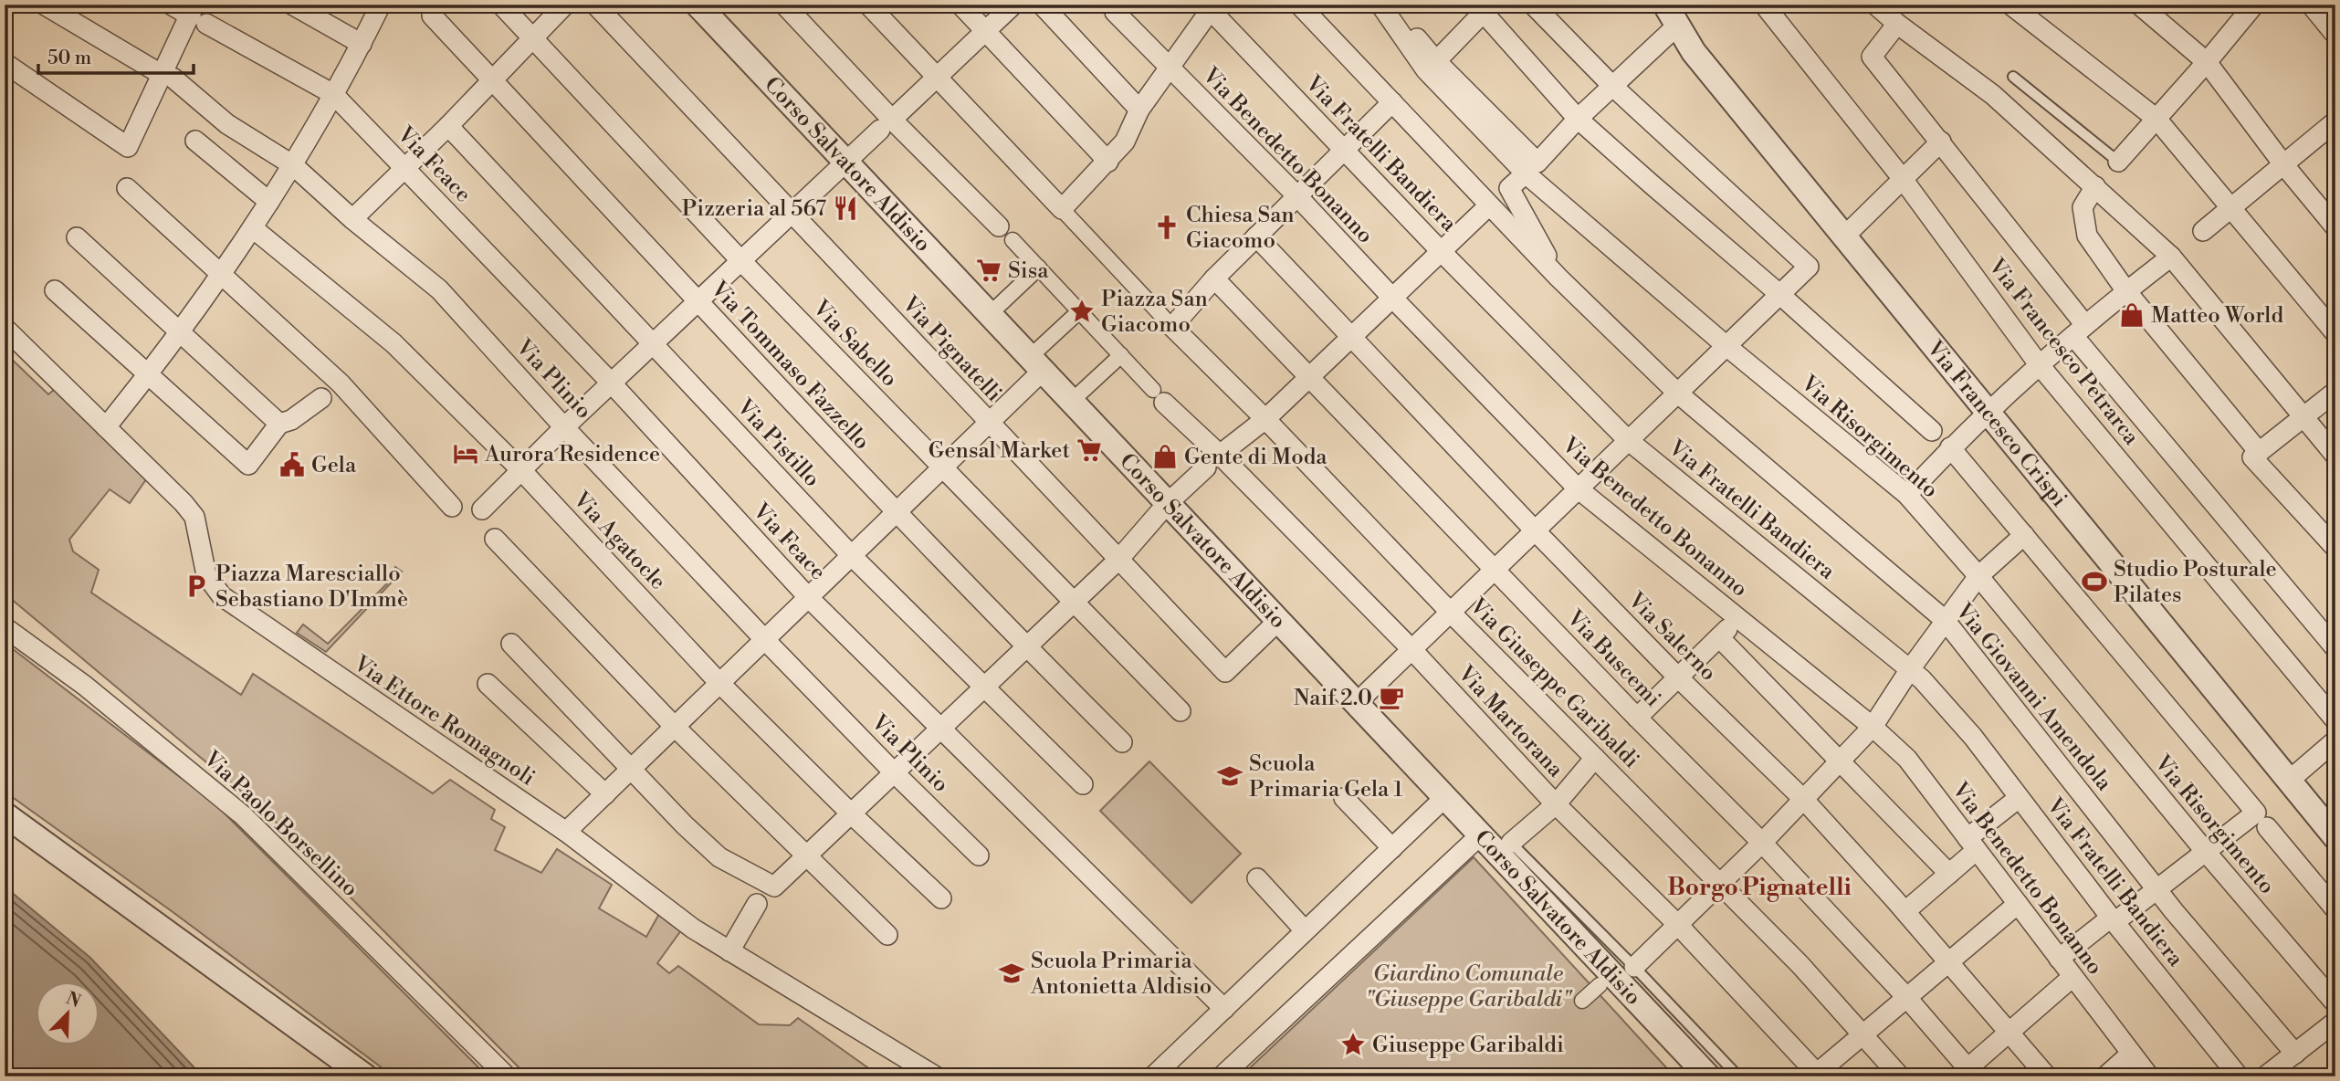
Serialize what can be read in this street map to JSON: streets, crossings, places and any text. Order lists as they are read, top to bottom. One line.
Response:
{"streets":{"street":["Via Fratelli Bandiera","Via Benedetto Bonanno","Via Feace","Corso Salvatore Aldisio","Via Sabello","Via Pignatelli","Via Francesco Petrarca","Via Tommaso Fazzello","Via Plinio","Via Francesco Crispi","Via Risorgimento","Via Pistillo","Via Agatocle","Via Salerno","Via Buscemi","Via Giuseppe Garibaldi","Via Giovanni Amendola","Via Ettore Romagnoli","Via Martorana","Via Paolo Borsellino"]},"crossings":[["Corso Salvatore Aldisio","Via Pignatelli"],["Via Risorgimento","Via Giovanni Amendola"]],"districts":["Borgo Pignatelli"],"parks":["Giardino Comunale \"Giuseppe Garibaldi\""],"places":{"restaurant":["Pizzeria al 567"],"church":["Chiesa San Giacomo"],"supermarket":["Sisa","Gensal Market"],"place":["Piazza San Giacomo","Giuseppe Garibaldi"],"shop":["Matteo World","Gente di Moda"],"hotel":["Aurora Residence"],"public building":["Gela"],"sports":["Studio Posturale Pilates"],"parking":["Piazza Maresciallo Sebastiano D'Immè"],"cafe":["Naif 2.0"],"school or university":["Scuola Primaria Gela 1","Scuola Primaria Antonietta Aldisio"]},"scale_bar":"50 m","north":"top right"}
